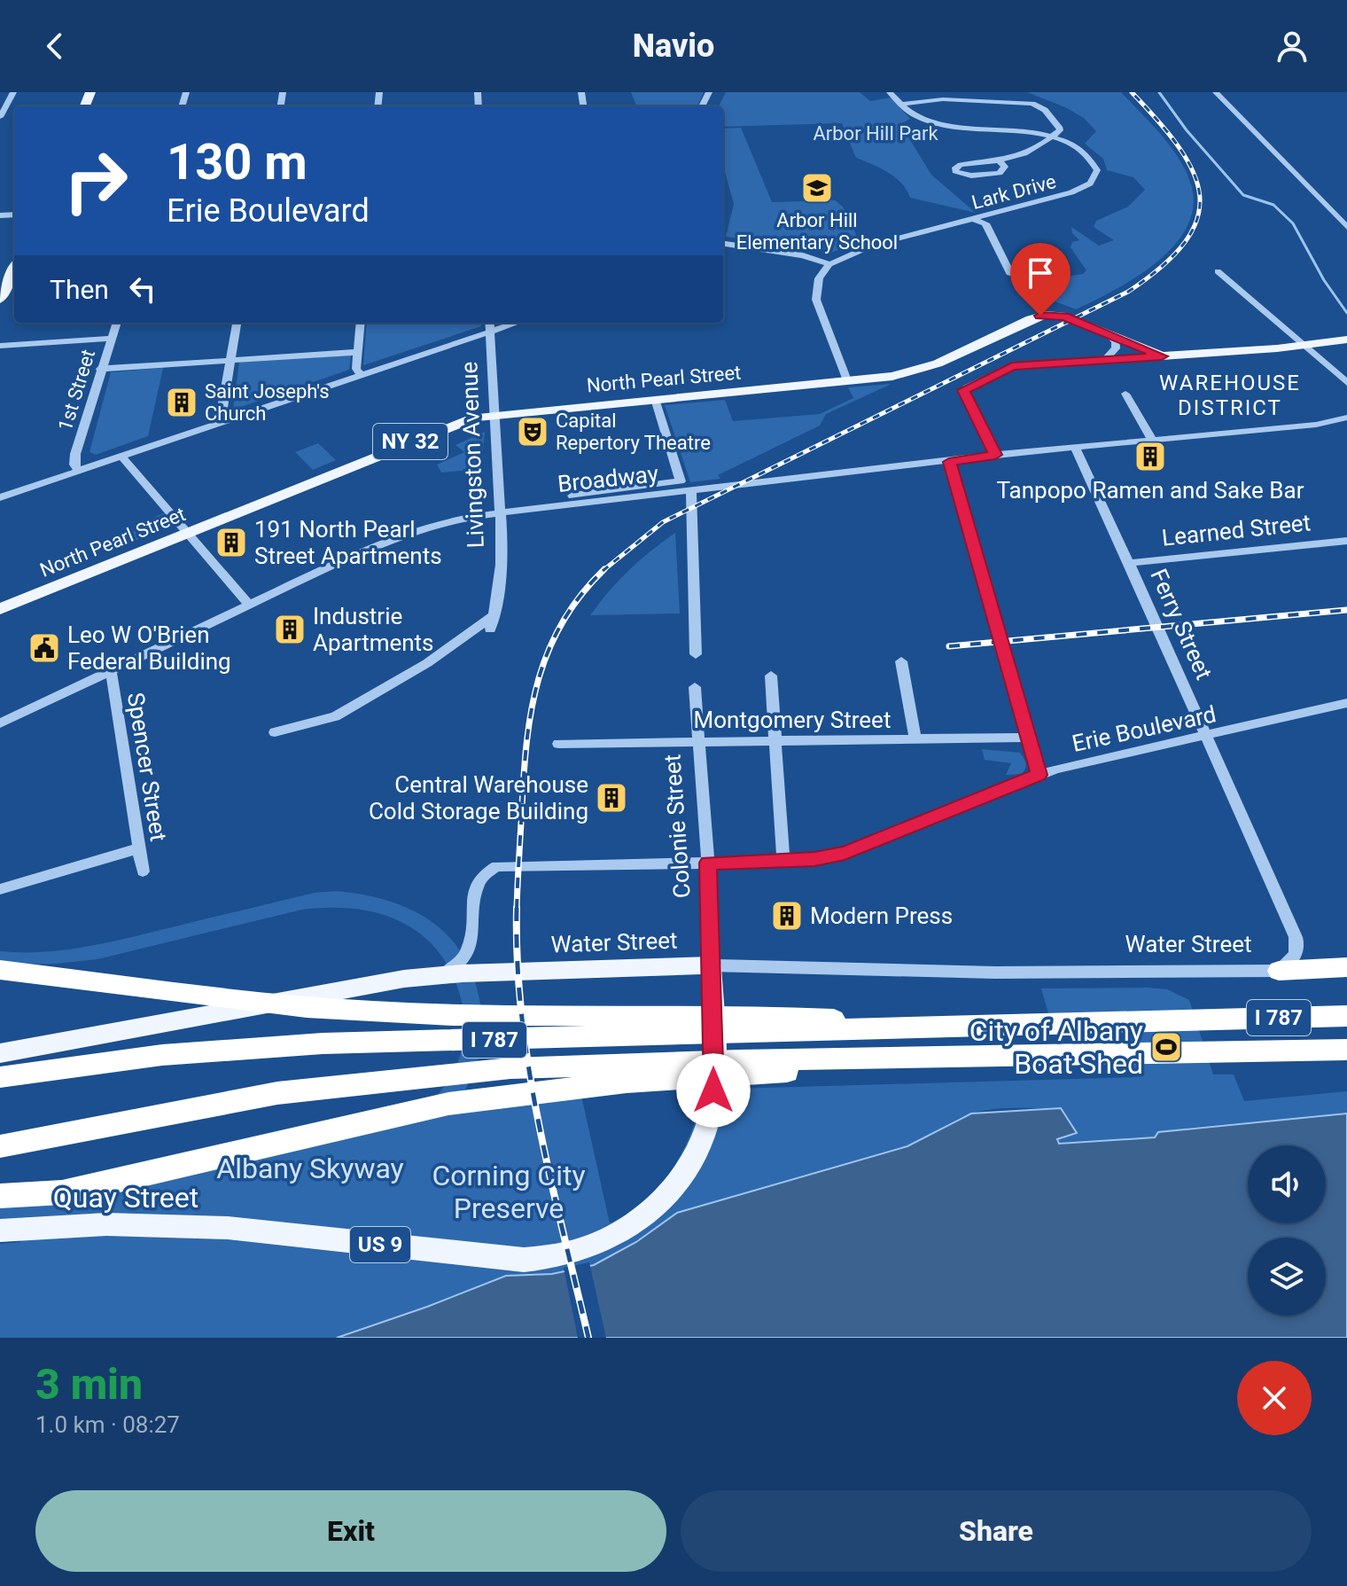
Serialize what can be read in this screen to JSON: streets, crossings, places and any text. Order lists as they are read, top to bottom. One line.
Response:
{"streets":{"highway":["I 787"],"main road":["North Pearl Street","NY 32","Colonie Street","Water Street","Quay Street","US 9"],"street":["Lark Drive","1st Street","Livingston Avenue","Broadway","Learned Street","Ferry Street","Montgomery Street","Erie Boulevard","Spencer Street"]},"crossings":[["North Pearl Street","Livingston Avenue"],["Livingston Avenue","Broadway"],["Broadway","Ferry Street"],["Broadway","Spencer Street"],["Learned Street","Ferry Street"],["Ferry Street","Erie Boulevard"],["Ferry Street","Water Street"],["Montgomery Street","Colonie Street"],["Erie Boulevard","Colonie Street"],["Erie Boulevard","Water Street"],["Colonie Street","Water Street"],["Colonie Street","Quay Street"]],"districts":["WAREHOUSE DISTRICT"],"parks":["Arbor Hill Park","Albany Skyway","Corning City Preserve"],"places":{"school or university":["Arbor Hill Elementary School"],"building":["Saint Joseph's Church","Tanpopo Ramen and Sake Bar","191 North Pearl Street Apartments","Industrie Apartments","Central Warehouse Cold Storage Building","Modern Press"],"theatre":["Capital Repertory Theatre"],"public building":["Leo W O'Brien Federal Building"],"sports":["City of Albany Boat Shed"]},"page":{"header":"Navio","turn":["130 m","Erie Boulevard"],"then":"Then","heading":["3 min","1.0 km · 08:27"],"buttons":["Exit","Share"]}}
